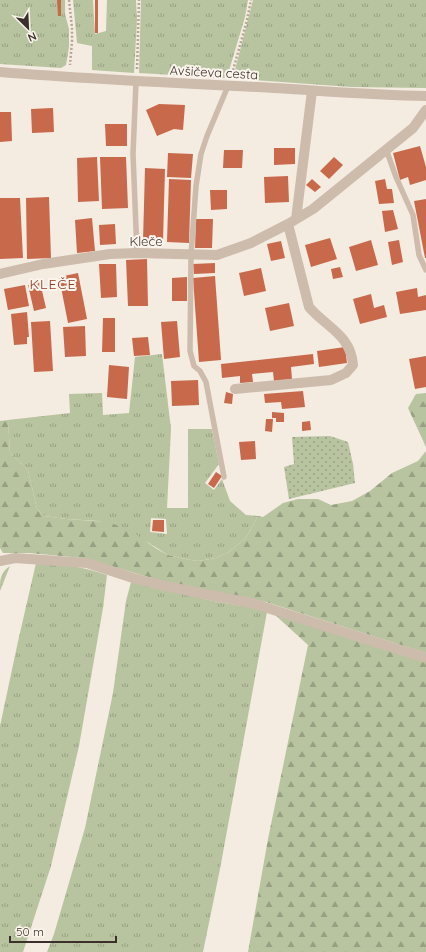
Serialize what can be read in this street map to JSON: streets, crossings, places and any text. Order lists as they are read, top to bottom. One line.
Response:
{"streets":{"street":["Avšičeva cesta","Kleče"]},"districts":["KLEČE"],"scale_bar":"50 m","north":"bottom right"}
